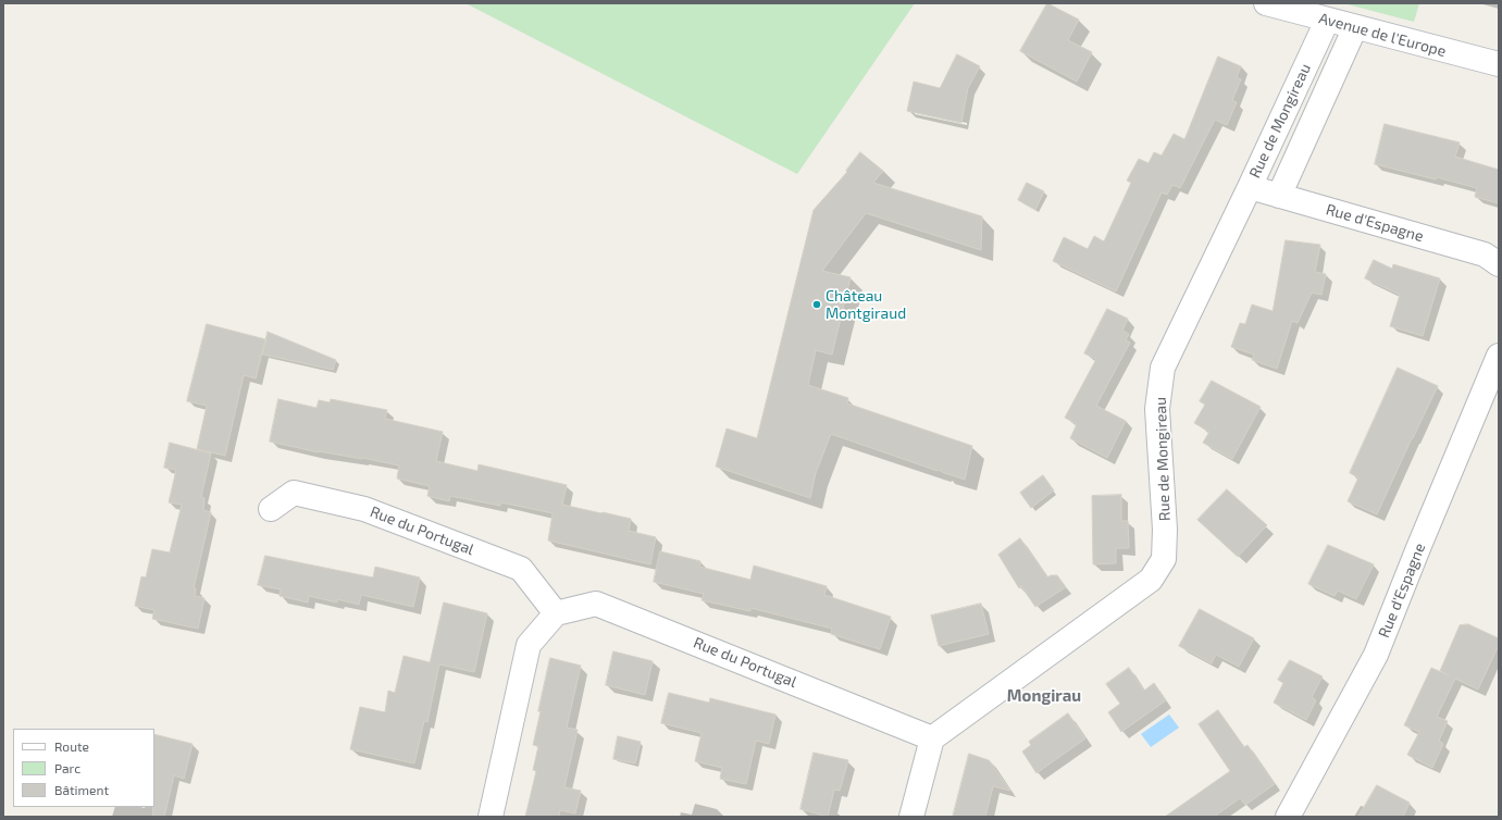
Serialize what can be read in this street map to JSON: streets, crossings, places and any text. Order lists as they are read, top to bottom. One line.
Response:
{"streets":{"street":["Avenue de l'Europe","Rue de Mongireau","Rue d'Espagne","Rue du Portugal"]},"crossings":[["Avenue de l'Europe","Rue de Mongireau"],["Rue de Mongireau","Rue d'Espagne"],["Rue de Mongireau","Rue du Portugal"]],"districts":["Mongirau"],"places":["Château Montgiraud"],"legend":["Route","Parc","Bâtiment"]}
